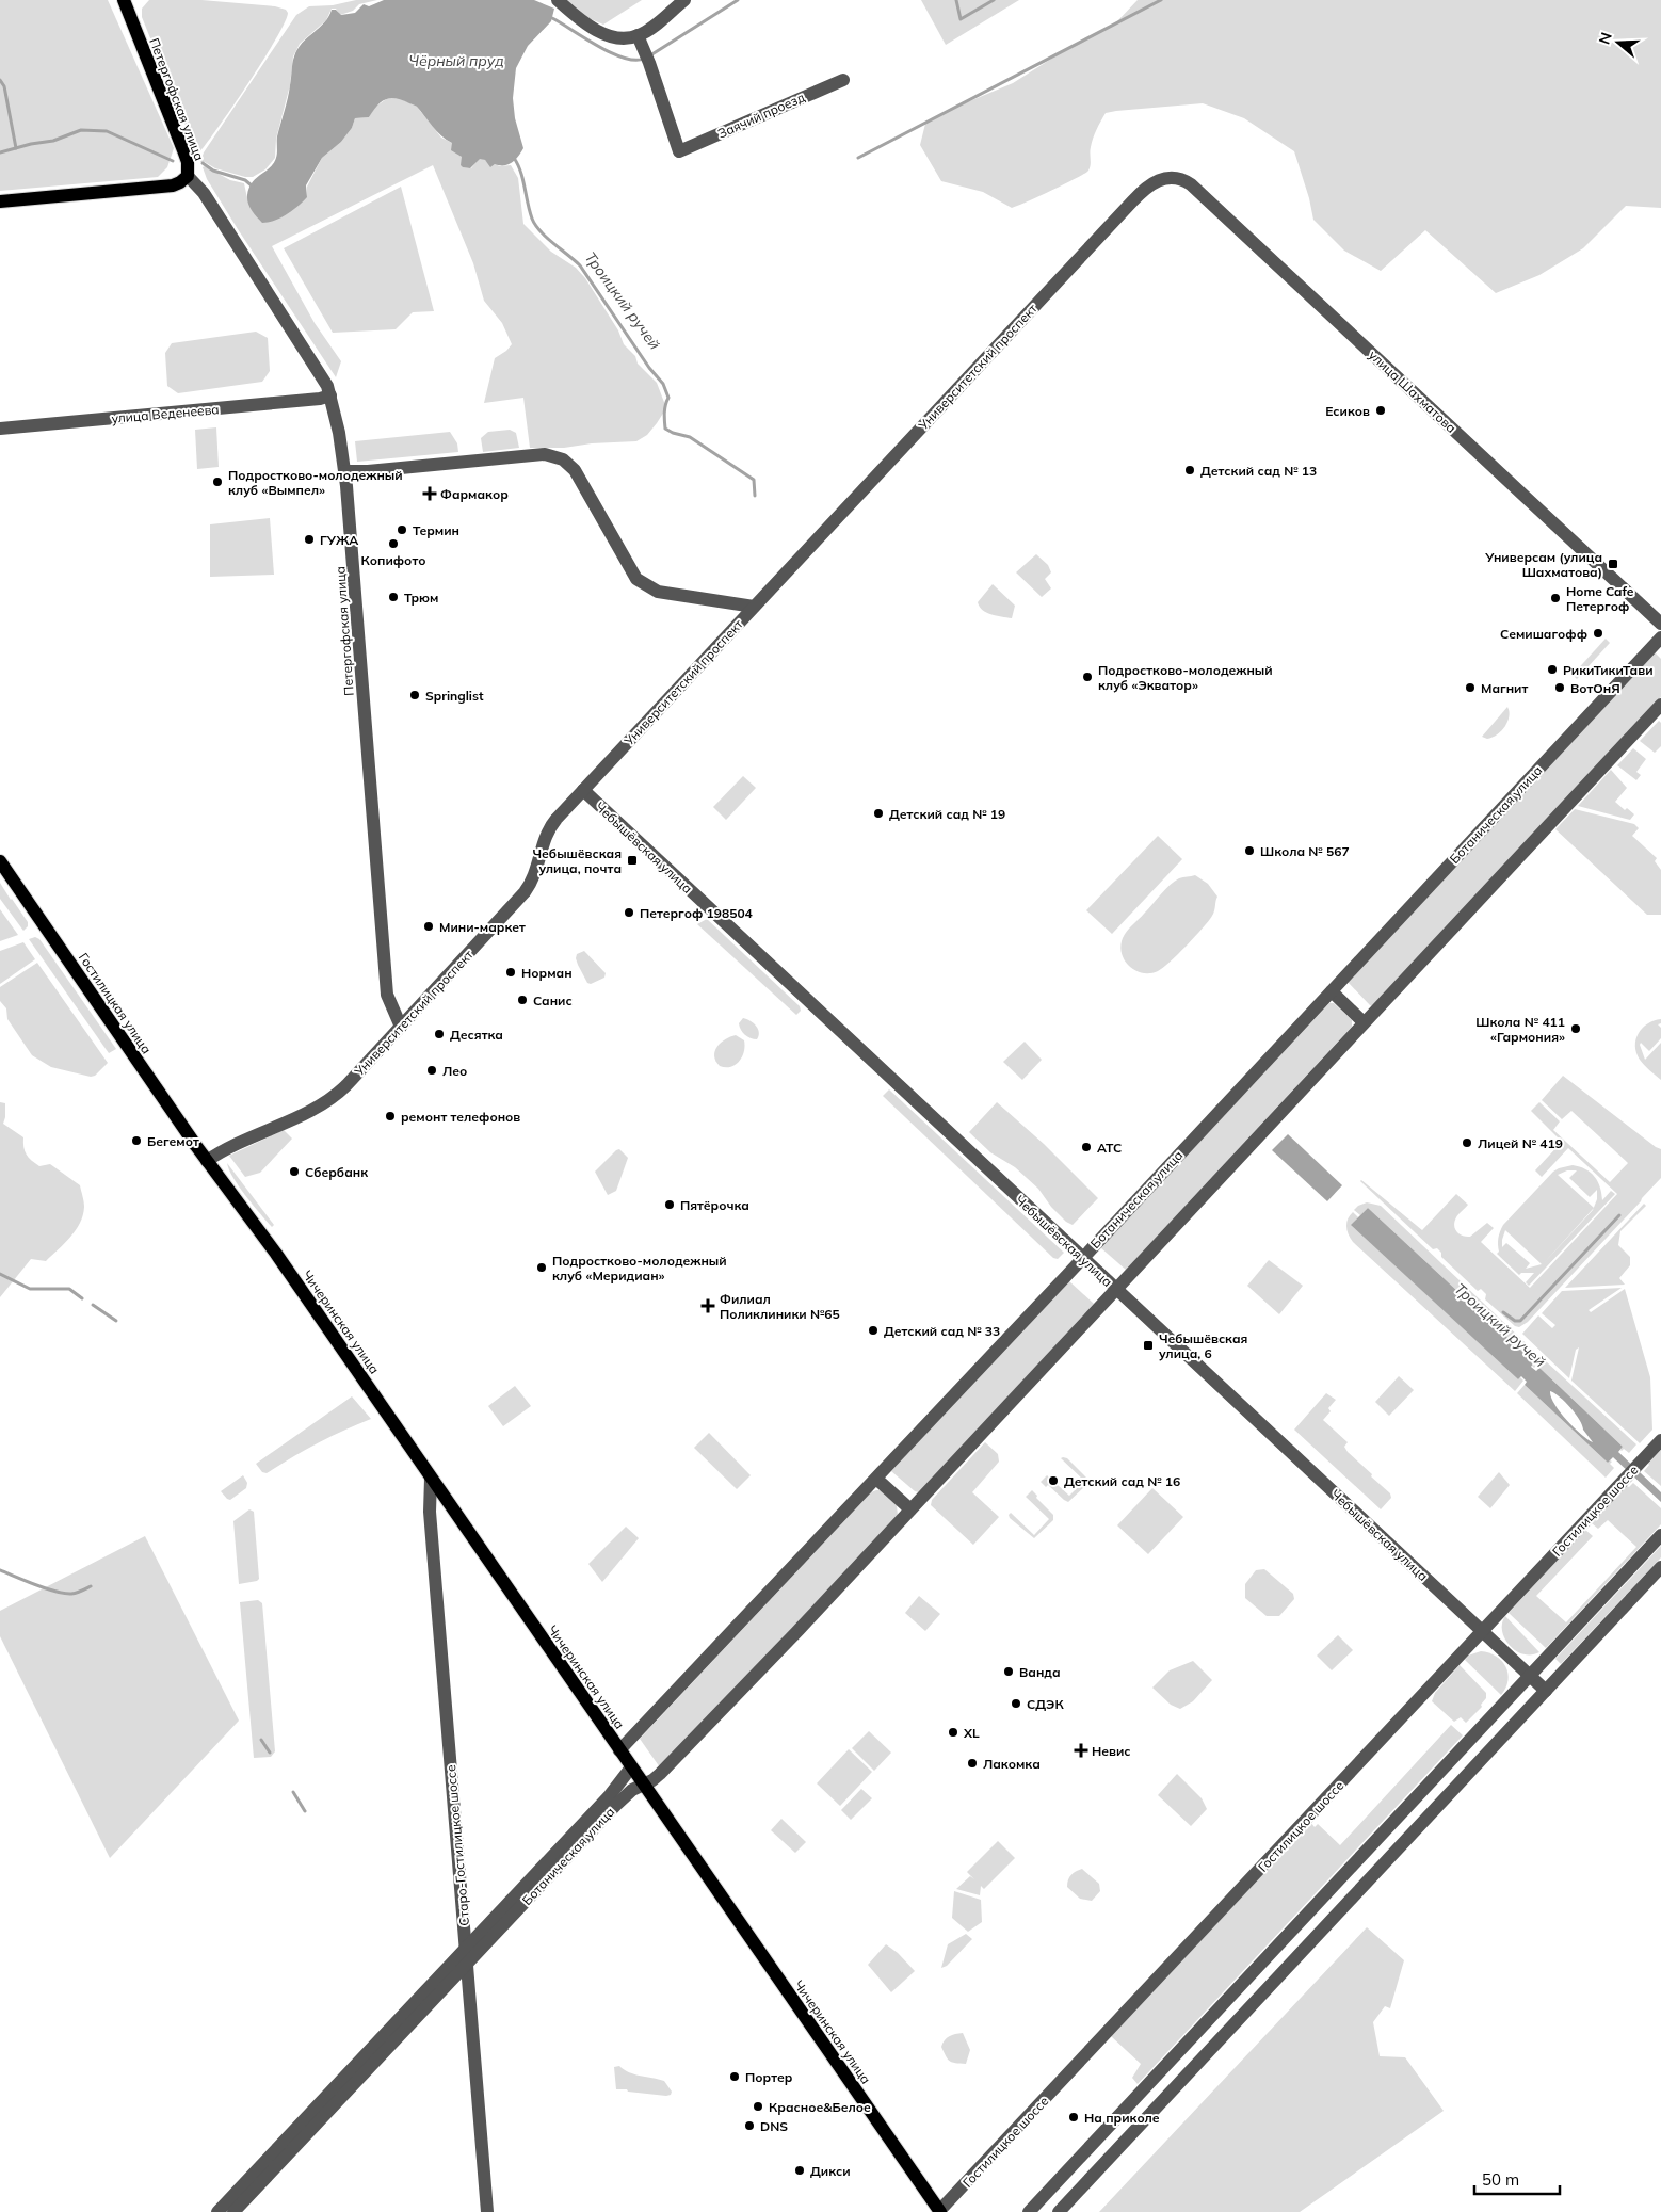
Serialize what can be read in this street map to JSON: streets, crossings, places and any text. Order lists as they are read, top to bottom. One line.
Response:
{"streets":{"main road":["Петергофская улица","Гостилицкая улица","Чичеринская улица"],"street":["Заячий проезд","Университетский проспект","улица Шахматова","улица Веденеева","Ботаническая улица","Чебышёвская улица","Гостилицкое шоссе","Старо-Гостилицкое шоссе"]},"crossings":[["Петергофская улица","Университетский проспект"],["Петергофская улица","улица Веденеева"],["Университетский проспект","улица Шахматова"],["Университетский проспект","Чебышёвская улица"],["Университетский проспект","Гостилицкая улица"],["Университетский проспект","Чичеринская улица"],["Ботаническая улица","Чебышёвская улица"],["Ботаническая улица","Чичеринская улица"],["Ботаническая улица","Старо-Гостилицкое шоссе"],["Чебышёвская улица","Гостилицкое шоссе"],["Гостилицкая улица","Чичеринская улица"],["Чичеринская улица","Гостилицкое шоссе"],["Чичеринская улица","Старо-Гостилицкое шоссе"]],"water":["Чёрный пруд","Троицкий ручей"],"places":{"other":["Есиков","Детский сад № 13","Подростково-молодежный клуб «Вымпел»","Термин","ГУЖА","Копифото","Трюм","Home Cafe Петергоф","Семишагофф","РикиТикиТави","Подростково-молодежный клуб «Экватор»","Магнит","ВотОнЯ","Springlist","Детский сад № 19","Школа № 567","Петергоф 198504","Мини-маркет","Норман","Санис","Школа № 411 «Гармония»","Десятка","Лео","ремонт телефонов","Бегемот","Лицей № 419","АТС","Сбербанк","Пятёрочка","Подростково-молодежный клуб «Меридиан»","Детский сад № 33","Детский сад № 16","Ванда","СДЭК","XL","Лакомка","Портер","Красное&Белое","На приколе","DNS","Дикси"],"health":["Фармакор","Филиал Поликлиники №65","Невис"],"transit":["Универсам (улица Шахматова)","Чебышёвская улица, почта","Чебышёвская улица, 6"]},"scale_bar":"50 m","north":"left"}
